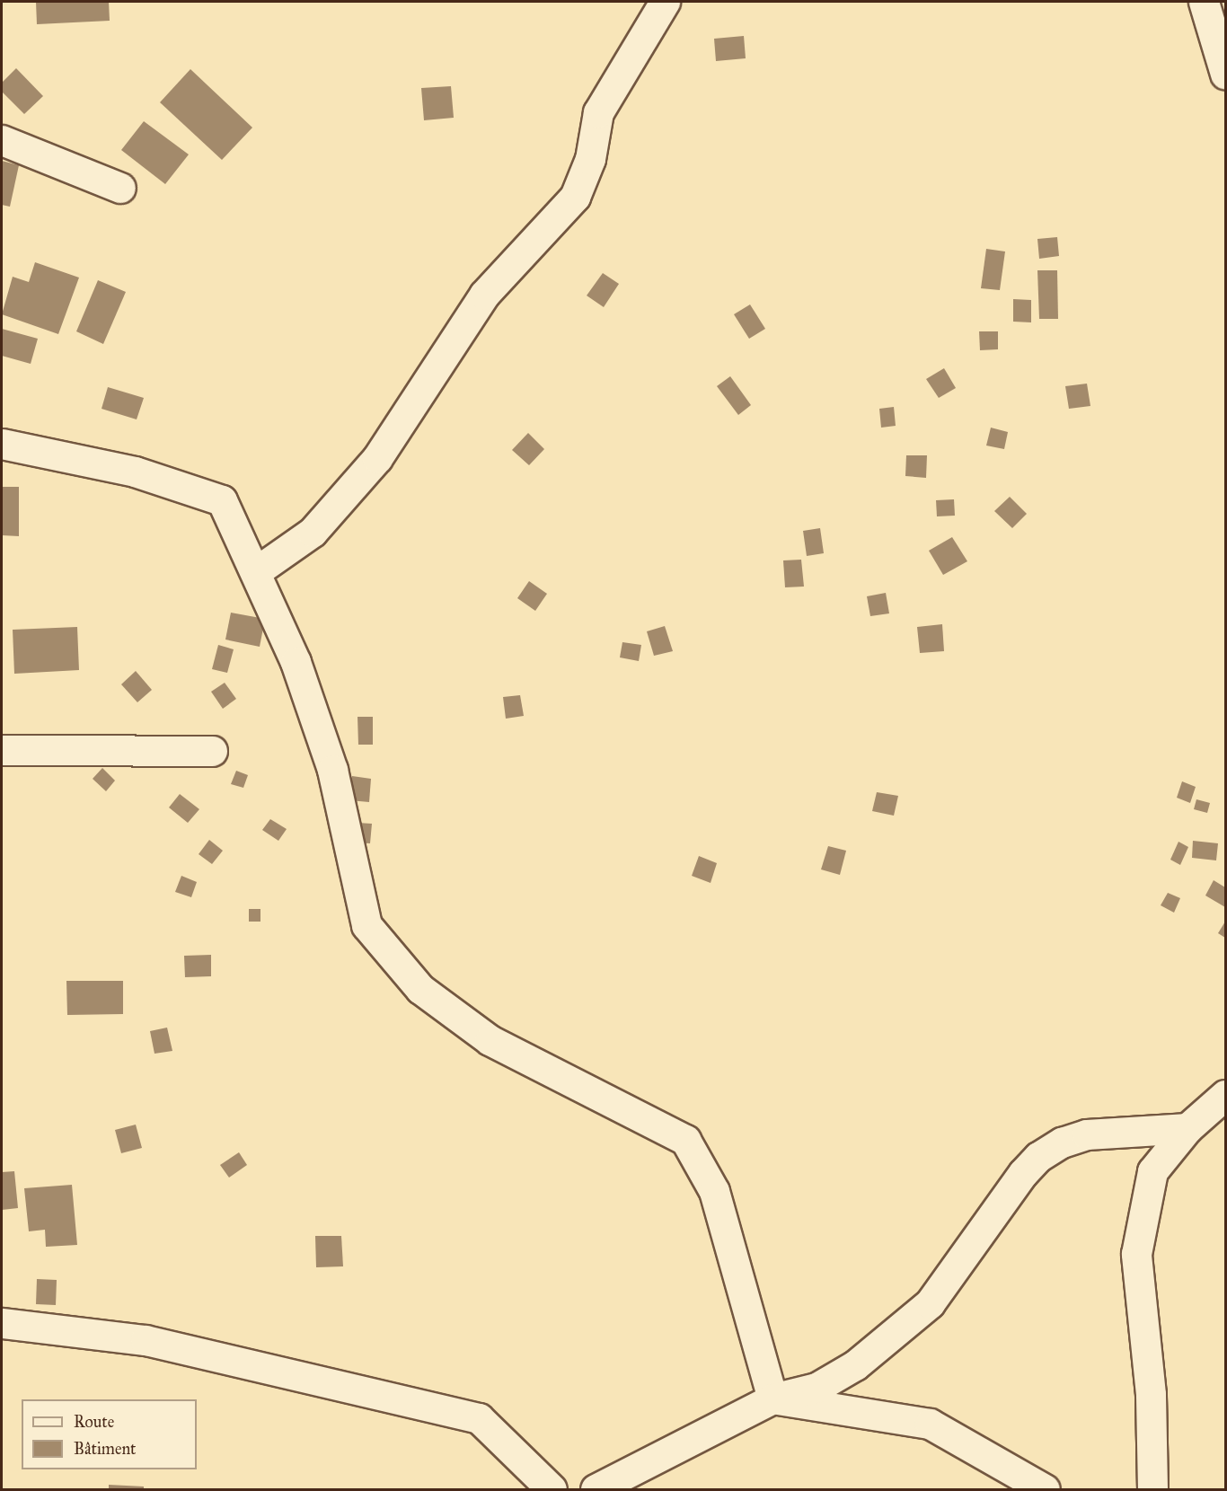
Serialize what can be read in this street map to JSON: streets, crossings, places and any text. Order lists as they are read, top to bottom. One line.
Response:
{"legend":["Route","Bâtiment"]}
